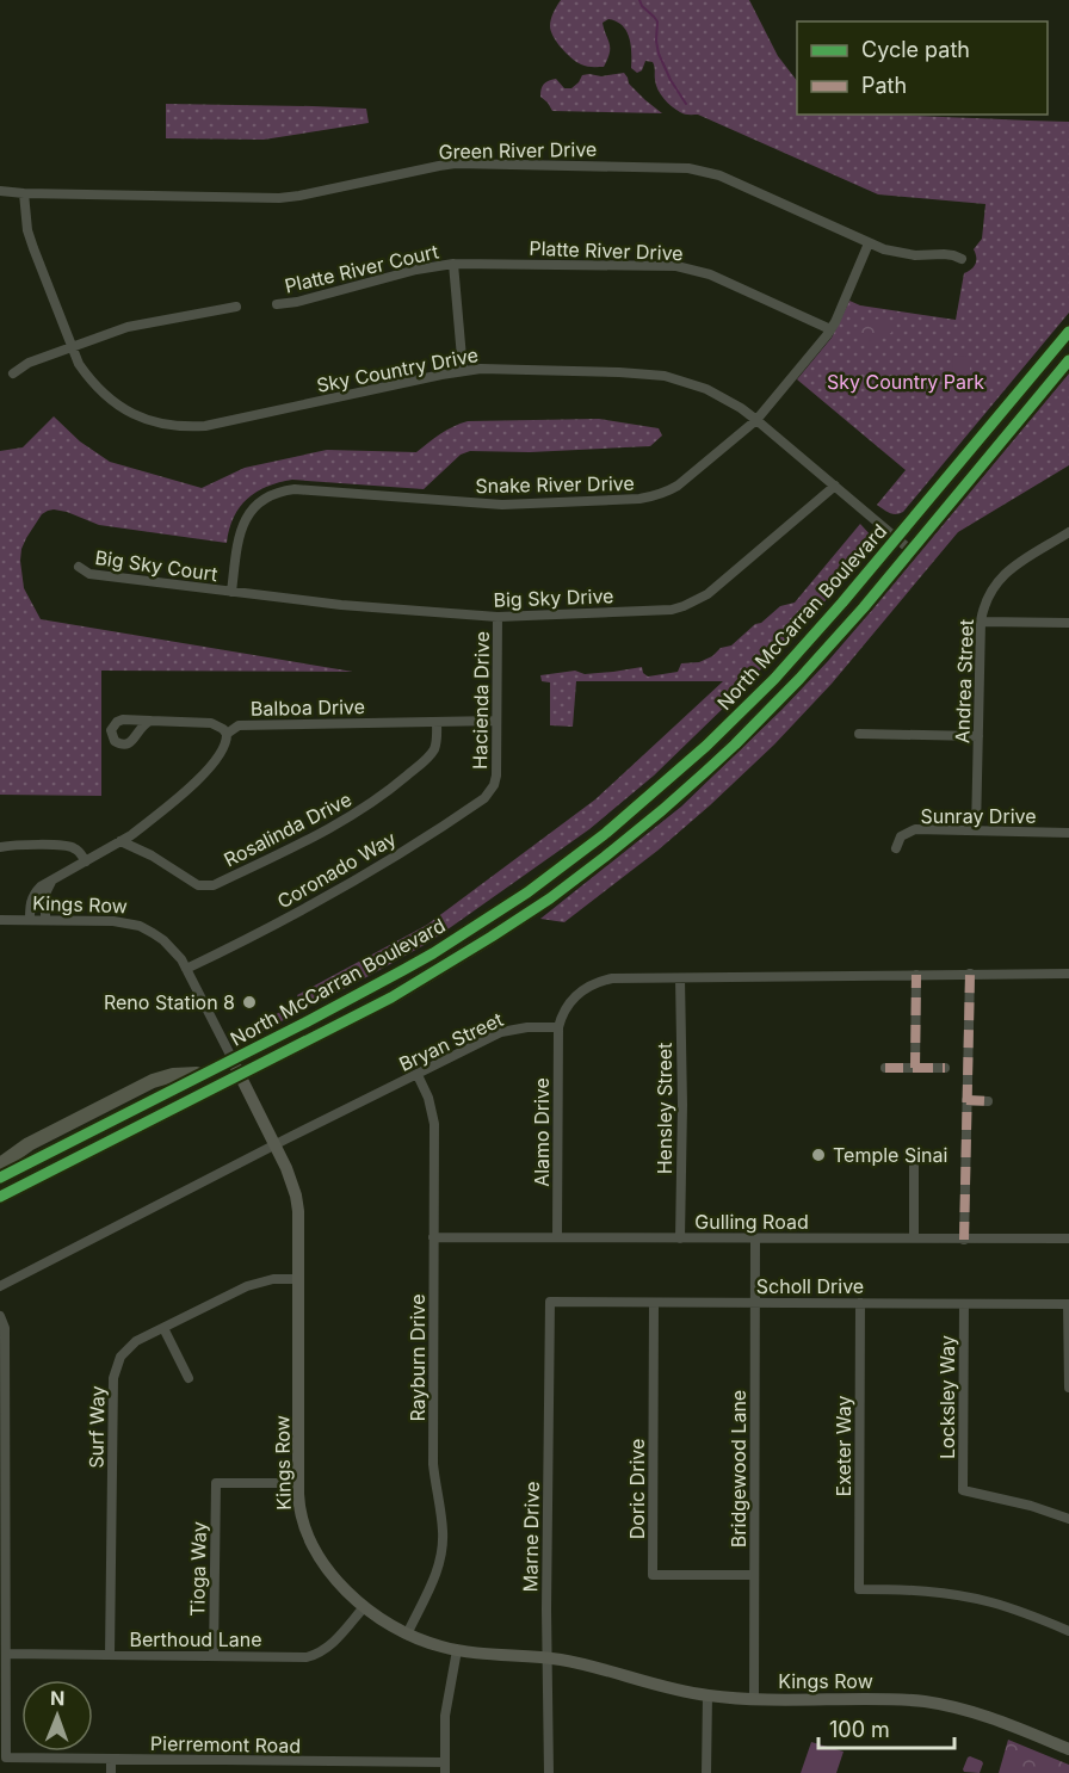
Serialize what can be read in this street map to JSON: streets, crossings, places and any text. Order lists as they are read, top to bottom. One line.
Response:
{"streets":{"main road":["North McCarran Boulevard","Kings Row"],"street":["Green River Drive","Platte River Drive","Platte River Court","Sky Country Drive","Snake River Drive","Big Sky Court","Big Sky Drive","Andrea Street","Hacienda Drive","Balboa Drive","Sunray Drive","Rosalinda Drive","Coronado Way","Bryan Street","Hensley Street","Alamo Drive","Gulling Road","Scholl Drive","Rayburn Drive","Locksley Way","Surf Way","Exeter Way","Bridgewood Lane","Doric Drive","Marne Drive","Tioga Way","Berthoud Lane","Pierremont Road"]},"crossings":[["Green River Drive","Sky Country Drive"],["Green River Drive","Snake River Drive"],["Platte River Drive","Platte River Court"],["Platte River Drive","Snake River Drive"],["Sky Country Drive","Snake River Drive"],["Sky Country Drive","Big Sky Drive"],["Sky Country Drive","North McCarran Boulevard"],["Snake River Drive","Big Sky Court"],["Snake River Drive","Big Sky Drive"],["Big Sky Court","Big Sky Drive"],["Big Sky Drive","Hacienda Drive"],["North McCarran Boulevard","Kings Row"],["Andrea Street","Sunray Drive"],["Hacienda Drive","Balboa Drive"],["Hacienda Drive","Coronado Way"],["Balboa Drive","Rosalinda Drive"],["Balboa Drive","Kings Row"],["Coronado Way","Kings Row"],["Kings Row","Bryan Street"],["Kings Row","Rayburn Drive"],["Kings Row","Surf Way"],["Kings Row","Bridgewood Lane"],["Kings Row","Marne Drive"],["Kings Row","Tioga Way"],["Kings Row","Berthoud Lane"],["Bryan Street","Alamo Drive"],["Bryan Street","Rayburn Drive"],["Hensley Street","Gulling Road"],["Alamo Drive","Gulling Road"],["Gulling Road","Rayburn Drive"],["Gulling Road","Bridgewood Lane"],["Scholl Drive","Locksley Way"],["Scholl Drive","Exeter Way"],["Scholl Drive","Bridgewood Lane"],["Scholl Drive","Doric Drive"],["Scholl Drive","Marne Drive"],["Surf Way","Berthoud Lane"],["Bridgewood Lane","Doric Drive"],["Tioga Way","Berthoud Lane"]],"parks":["Sky Country Park"],"places":["Reno Station 8","Temple Sinai"],"legend":["Cycle path","Path"],"scale_bar":"100 m","north":"top"}
